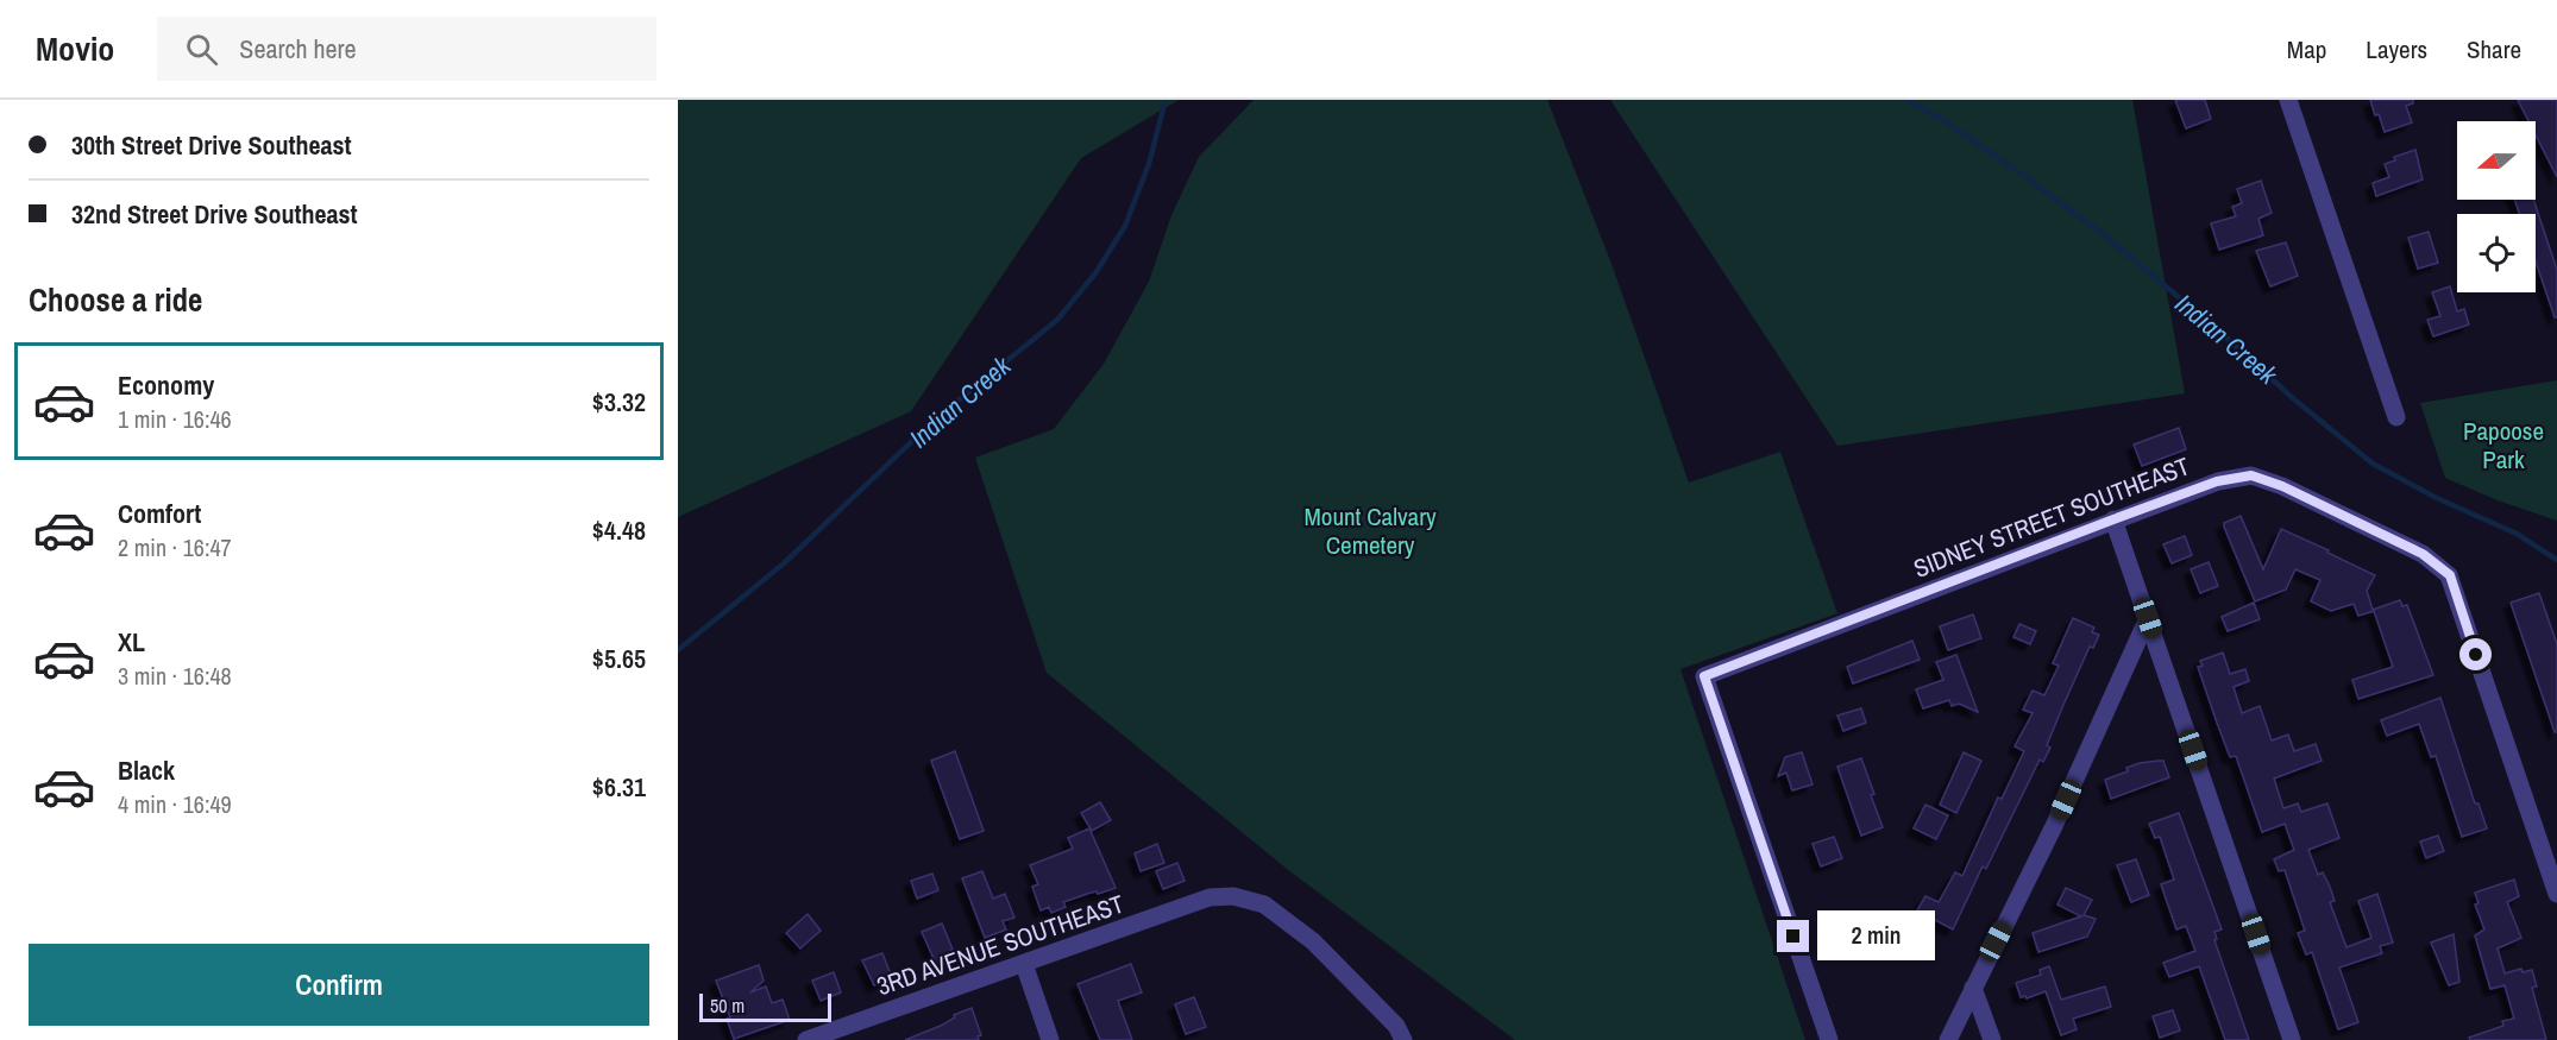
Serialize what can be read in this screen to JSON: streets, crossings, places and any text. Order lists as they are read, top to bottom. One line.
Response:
{"streets":{"street":["SIDNEY STREET SOUTHEAST","3RD AVENUE SOUTHEAST"]},"water":["Indian Creek"],"parks":["Papoose Park","Mount Calvary Cemetery"],"scale_bar":"50 m","north":"left","page":{"header":"Movio","search":"Search here","nav":["Map","Layers","Share"],"banner":["30th Street Drive Southeast","32nd Street Drive Southeast"],"heading":"Choose a ride","list":[{"name":"Economy","note":"1 min · 16:46","value":"$3.32"},{"name":"Comfort","note":"2 min · 16:47","value":"$4.48"},{"name":"XL","note":"3 min · 16:48","value":"$5.65"},{"name":"Black","note":"4 min · 16:49","value":"$6.31"}],"bubble":"2 min","buttons":"Confirm","scale":"50 m"}}
